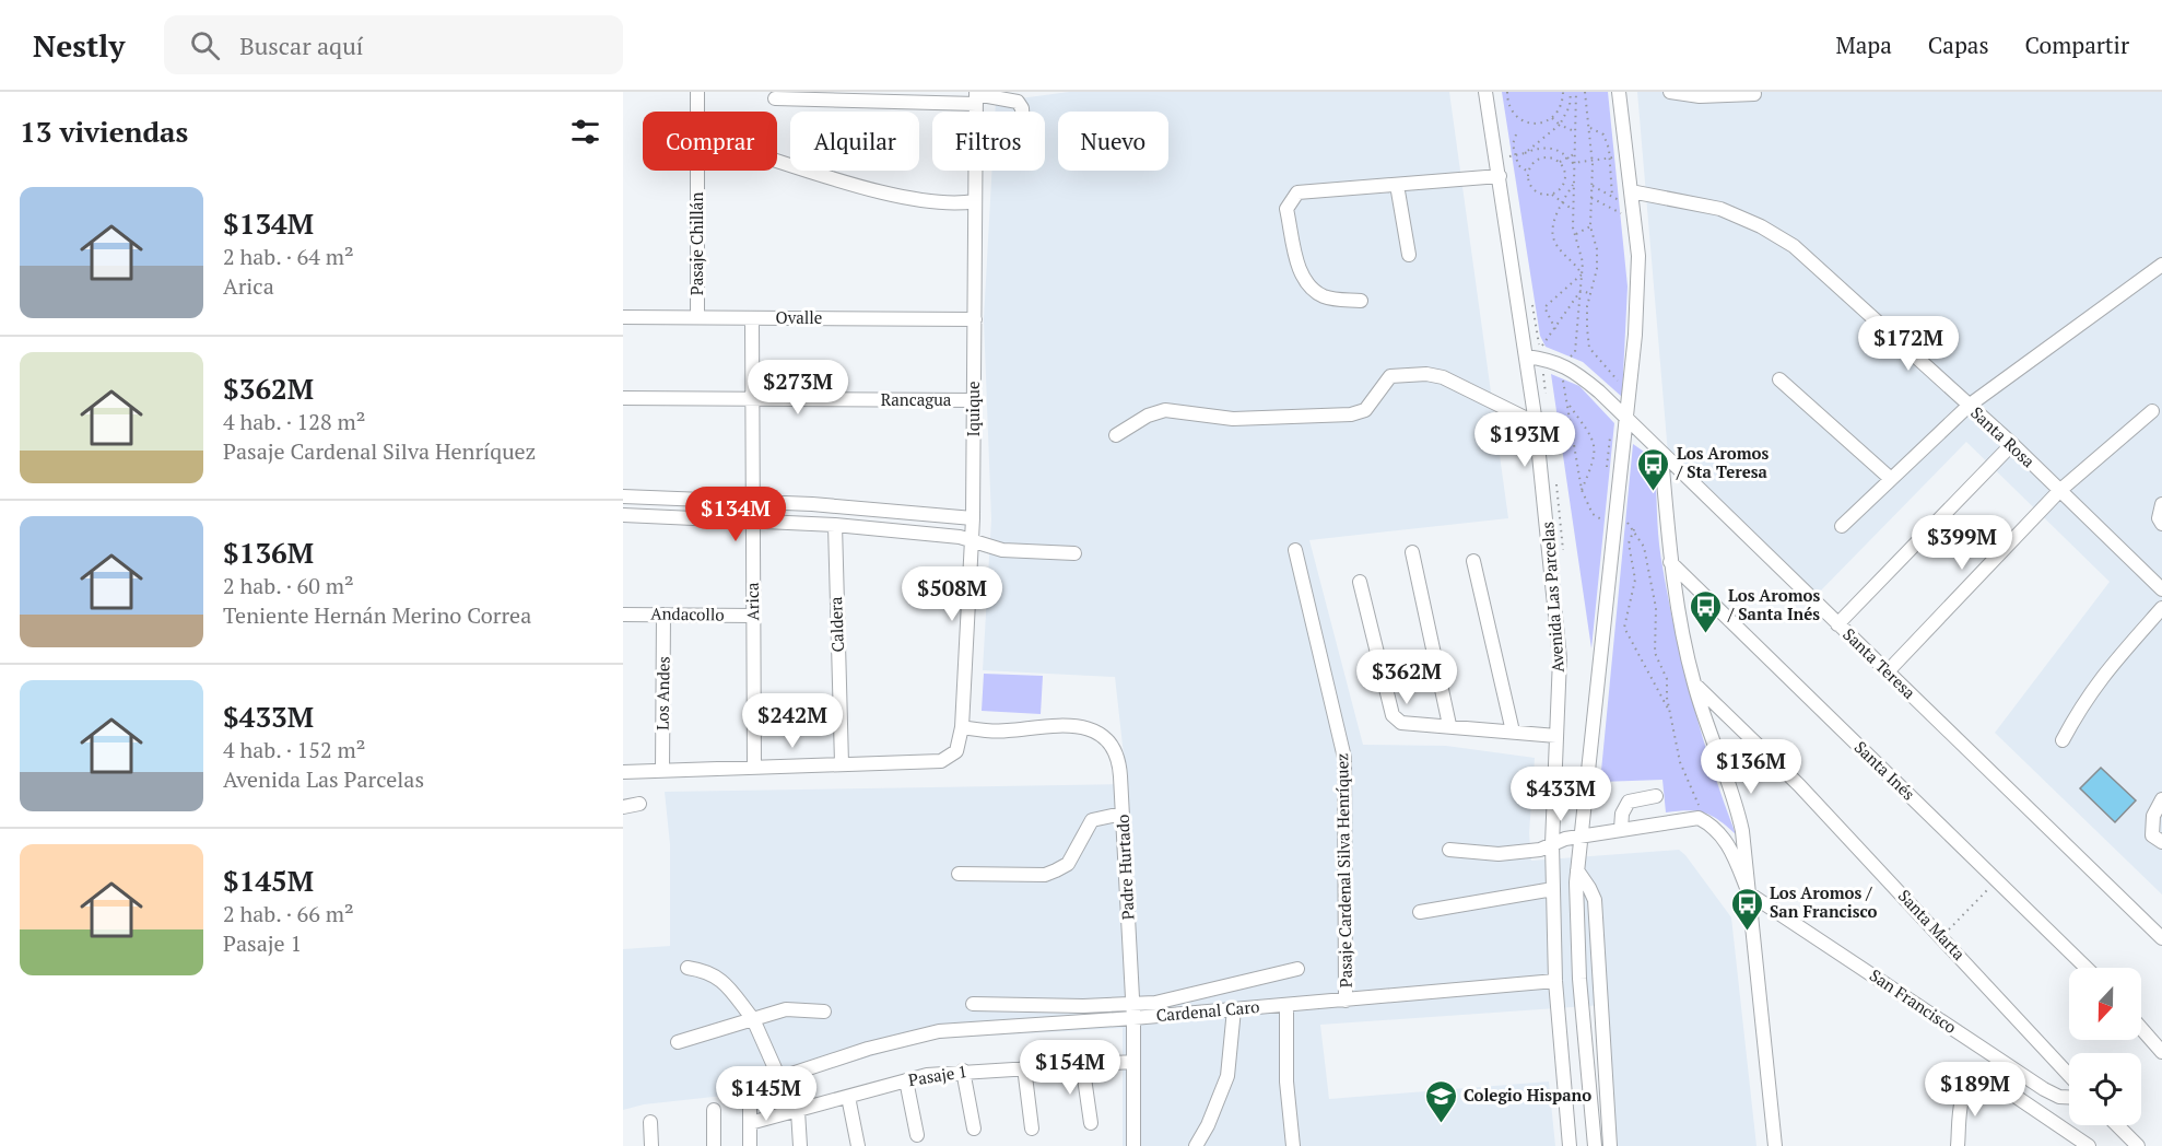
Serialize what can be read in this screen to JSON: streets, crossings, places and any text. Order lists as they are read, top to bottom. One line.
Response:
{"streets":{"street":["Pasaje Chillán","Ovalle","Rancagua","Iquique","Santa Rosa","Avenida Las Parcelas","Arica","Andacollo","Caldera","Santa Teresa","Los Andes","Santa Inés","Padre Hurtado","Pasaje Cardenal Silva Henríquez","Santa Marta","San Francisco","Cardenal Caro","Pasaje 1"]},"crossings":[["Pasaje Chillán","Ovalle"],["Ovalle","Iquique"],["Ovalle","Arica"],["Rancagua","Iquique"],["Rancagua","Arica"],["Iquique","Arica"],["Iquique","Caldera"],["Iquique","Los Andes"],["Iquique","Padre Hurtado"],["Avenida Las Parcelas","Santa Teresa"],["Avenida Las Parcelas","Cardenal Caro"],["Arica","Andacollo"],["Andacollo","Los Andes"],["Padre Hurtado","Cardenal Caro"],["Padre Hurtado","Pasaje 1"],["Pasaje Cardenal Silva Henríquez","Cardenal Caro"],["Cardenal Caro","Pasaje 1"]],"places":{"bus stop":["Los Aromos / Sta Teresa","Los Aromos / Santa Inés","Los Aromos / San Francisco"],"school or university":["Colegio Hispano"]},"north":"bottom","page":{"header":"Nestly","search":"Buscar aquí","nav":["Mapa","Capas","Compartir"],"heading":"13 viviendas","chip":["Comprar","Alquilar","Filtros","Nuevo"],"list":[{"name":"$134M","note":"2 hab. · 64 m² · Arica"},{"name":"$362M","note":"4 hab. · 128 m² · Pasaje Cardenal Silva Henríquez"},{"name":"$136M","note":"2 hab. · 60 m² · Teniente Hernán Merino Correa"},{"name":"$433M","note":"4 hab. · 152 m² · Avenida Las Parcelas"},{"name":"$145M","note":"2 hab. · 66 m² · Pasaje 1"}],"price":["$172M","$273M","$193M","$134M","$399M","$508M","$362M","$242M","$136M","$433M","$154M","$189M","$145M"]}}
